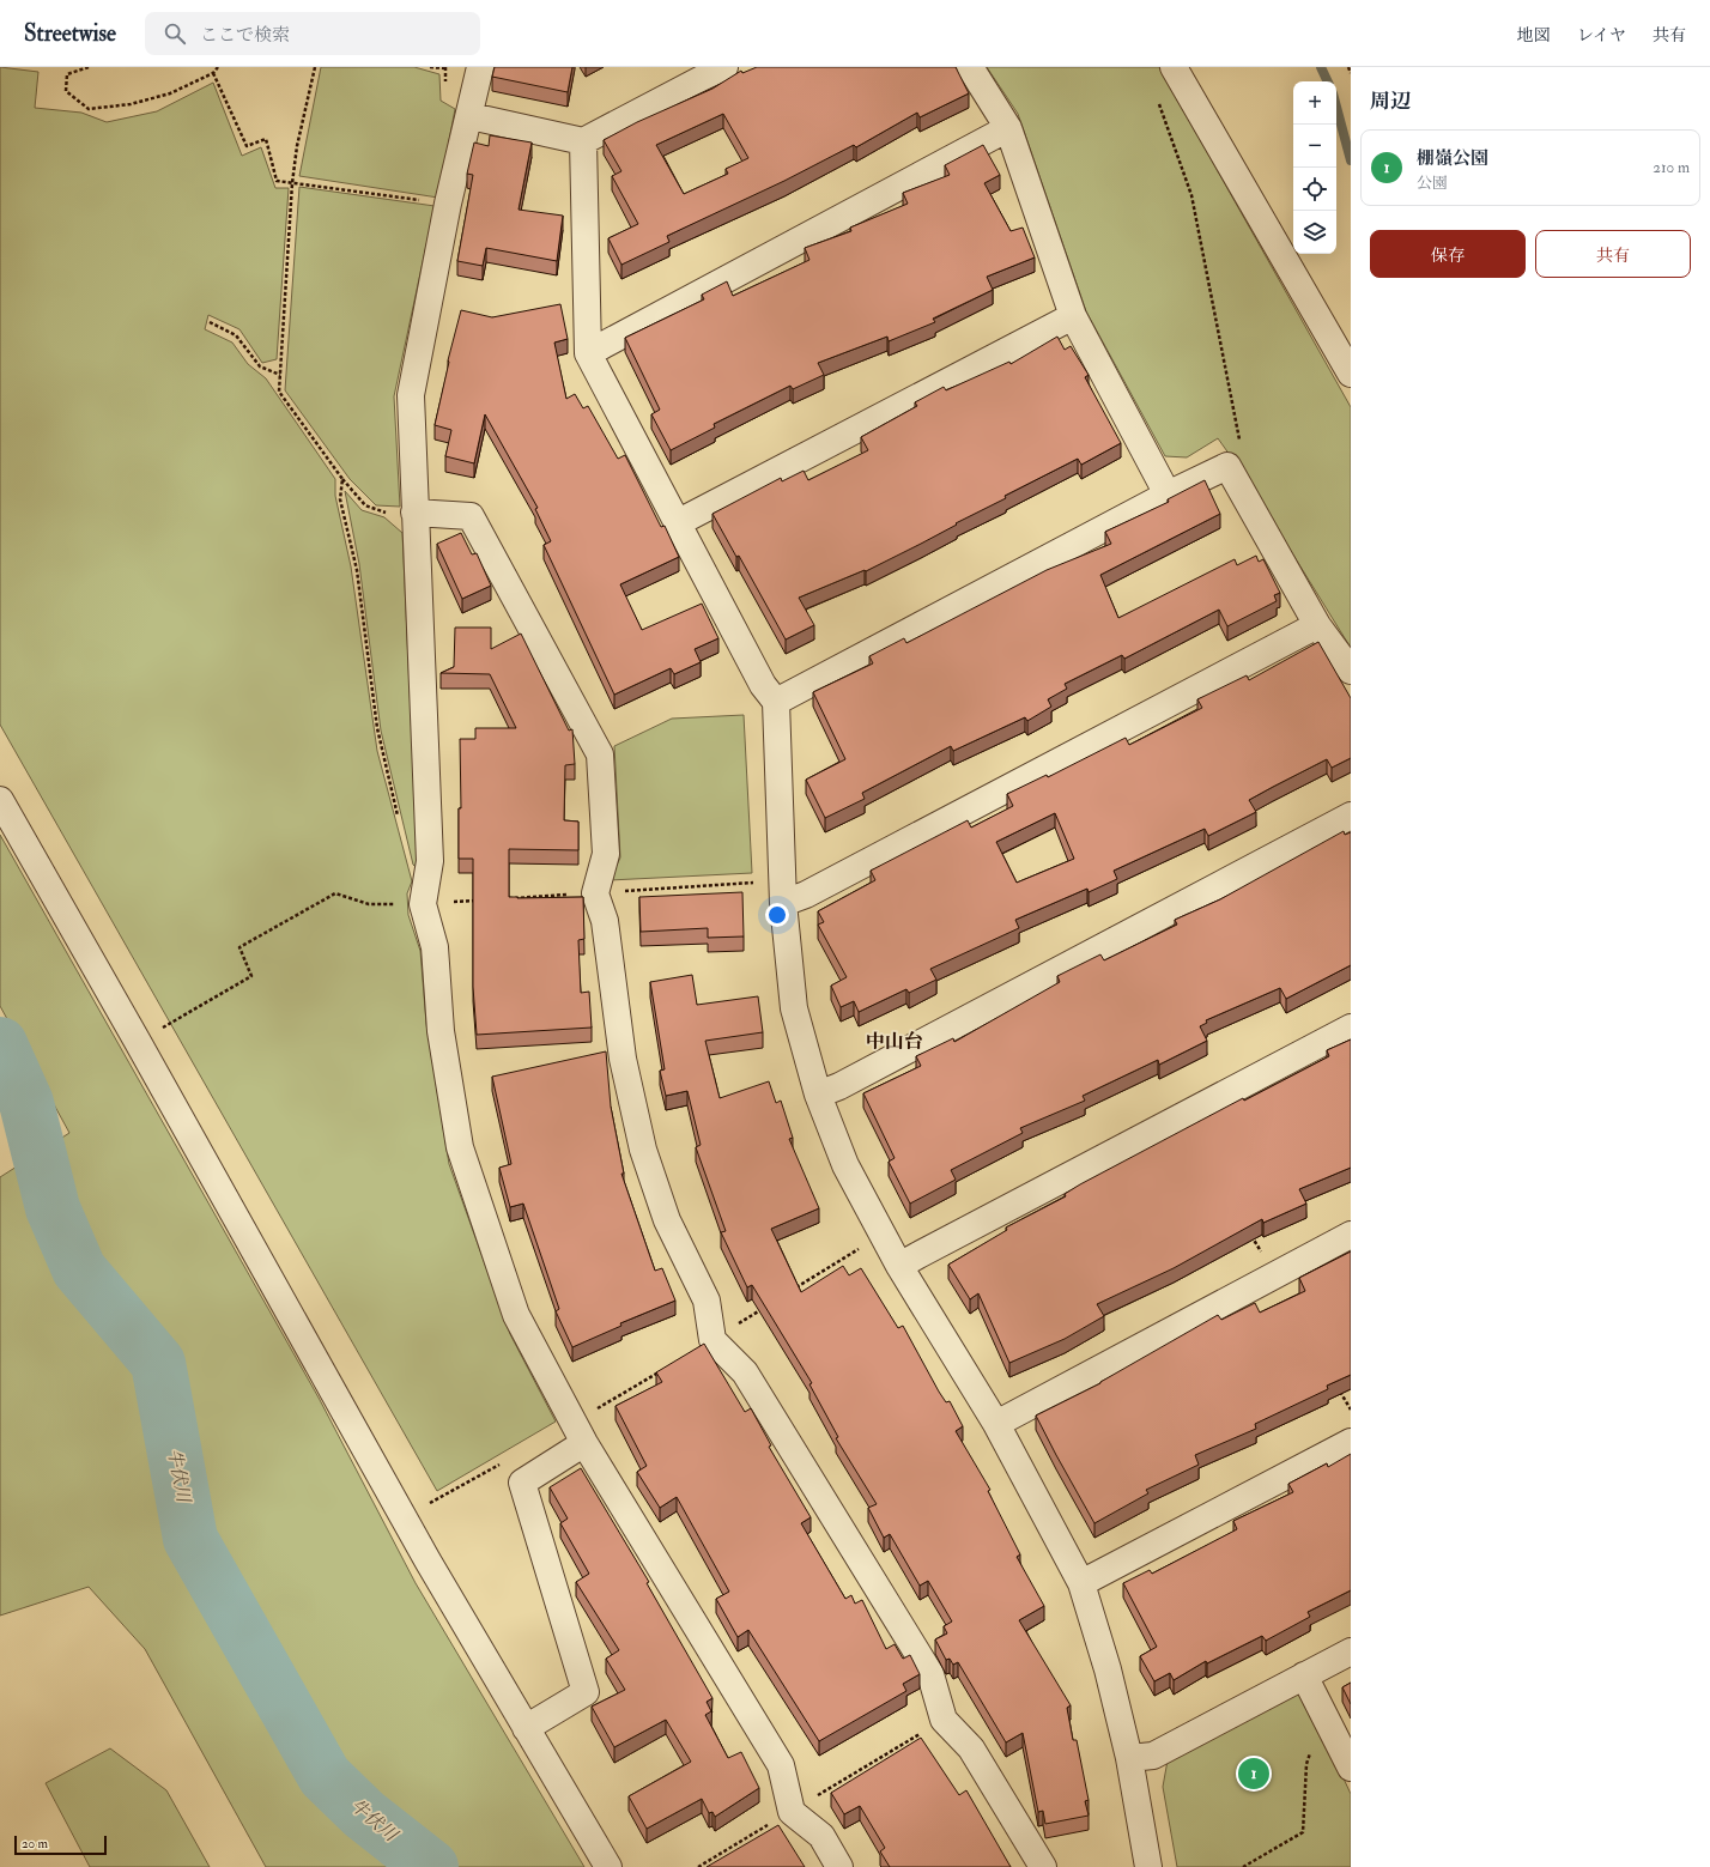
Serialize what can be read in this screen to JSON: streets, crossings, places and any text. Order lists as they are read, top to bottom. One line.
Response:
{"districts":["中山台"],"water":["牛伏川"],"scale_bar":"20 m","page":{"header":"Streetwise","search":"ここで検索","nav":["地図","レイヤ","共有"],"heading":"周辺","map_buttons":["+","−"],"list":[{"mark":"1","name":"棚嶺公園","note":"公園","value":"210 m"}],"buttons":["保存","共有"],"pins":"1","scale":"20 m"}}
